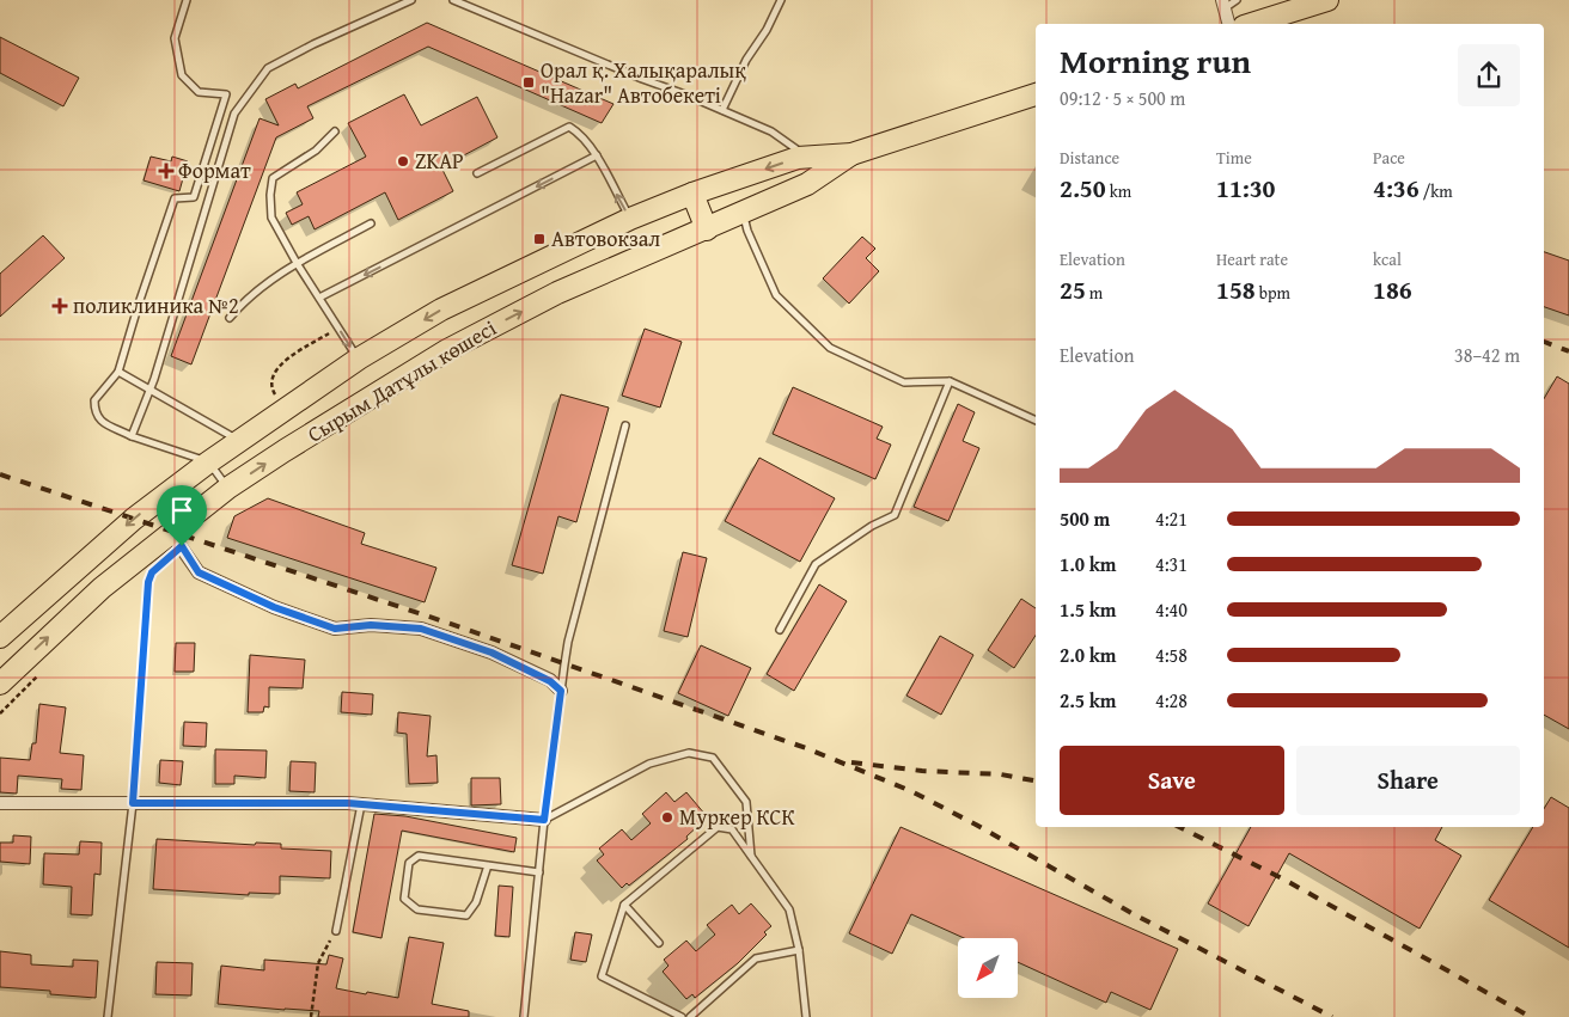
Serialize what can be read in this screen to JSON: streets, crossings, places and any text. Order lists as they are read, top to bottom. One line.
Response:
{"streets":{"highway":["Сырым Датұлы көшесі"]},"places":{"transit":["Орал қ. Халықаралық \"Hazar\" Автобекеті","Автовокзал"],"other":["ZKAP","Муркер КСК"],"health":["Формат","поликлиника №2"]},"north":"bottom left","page":{"heading":["Morning run","09:12 · 5 × 500 m"],"stats":[["Distance","2.50 km"],["Time","11:30"],["Pace","4:36 /km"],["Elevation","25 m"],["Heart rate","158 bpm"],["kcal","186"]],"chart":["Elevation","38–42 m"],"list":[{"name":"500 m","note":"4:21"},{"name":"1.0 km","note":"4:31"},{"name":"1.5 km","note":"4:40"},{"name":"2.0 km","note":"4:58"},{"name":"2.5 km","note":"4:28"}],"buttons":["Save","Share"]}}
